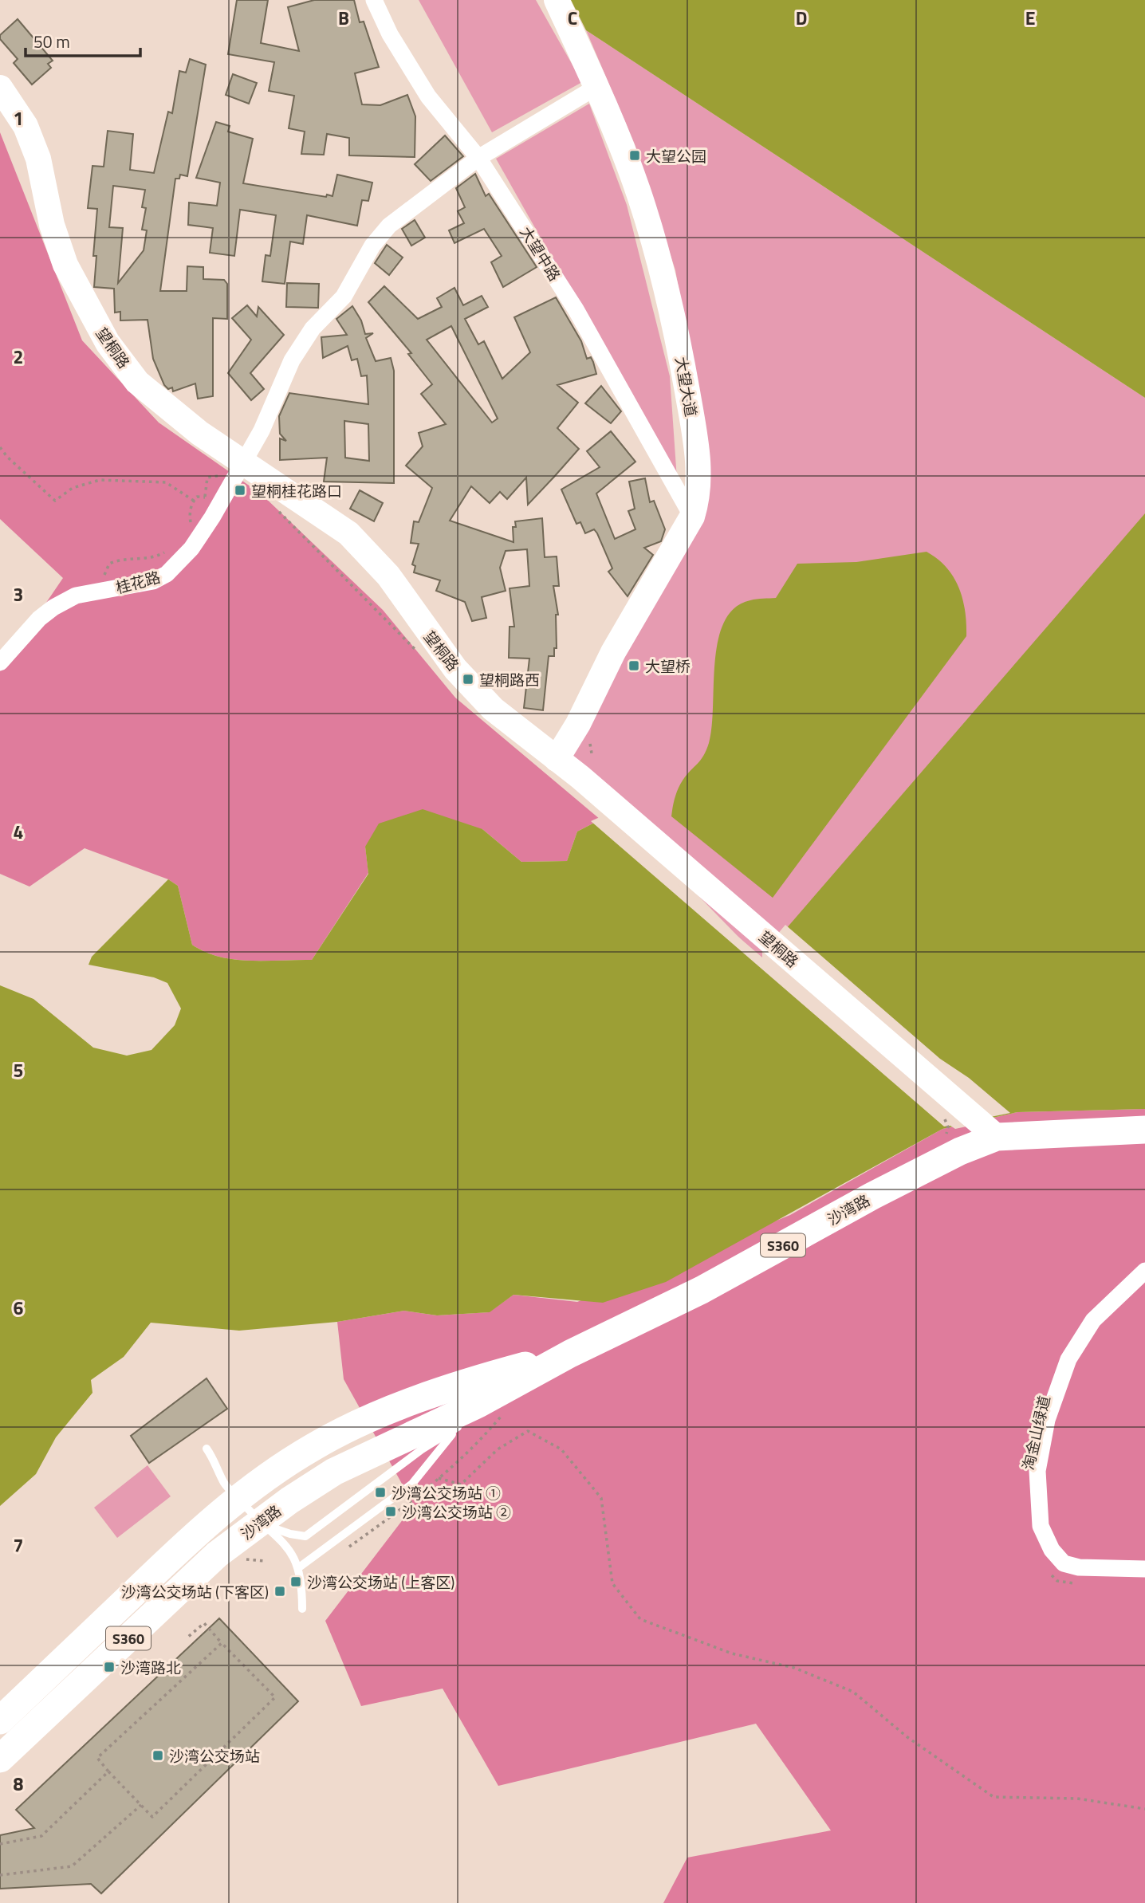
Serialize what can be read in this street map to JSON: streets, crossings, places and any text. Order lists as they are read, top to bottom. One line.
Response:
{"streets":{"main road":["望桐路","大望大道","沙湾路","S360"],"street":["大望中路","桂花路","淘金山绿道"]},"crossings":[["大望中路","大望大道"],["大望中路","桂花路"],["望桐路","大望大道"],["望桐路","桂花路"],["望桐路","沙湾路"],["大望大道","桂花路"]],"places":{"transit":["大望公园","望桐桂花路口","大望桥","望桐路西","沙湾公交场站 ①","沙湾公交场站 ②","沙湾公交场站 (上客区)","沙湾公交场站 (下客区)","沙湾路北","沙湾公交场站"]},"scale_bar":"50 m","grid":{"columns":["B","C","D","E"],"rows":["1","2","3","4","5","6","7","8"]}}
